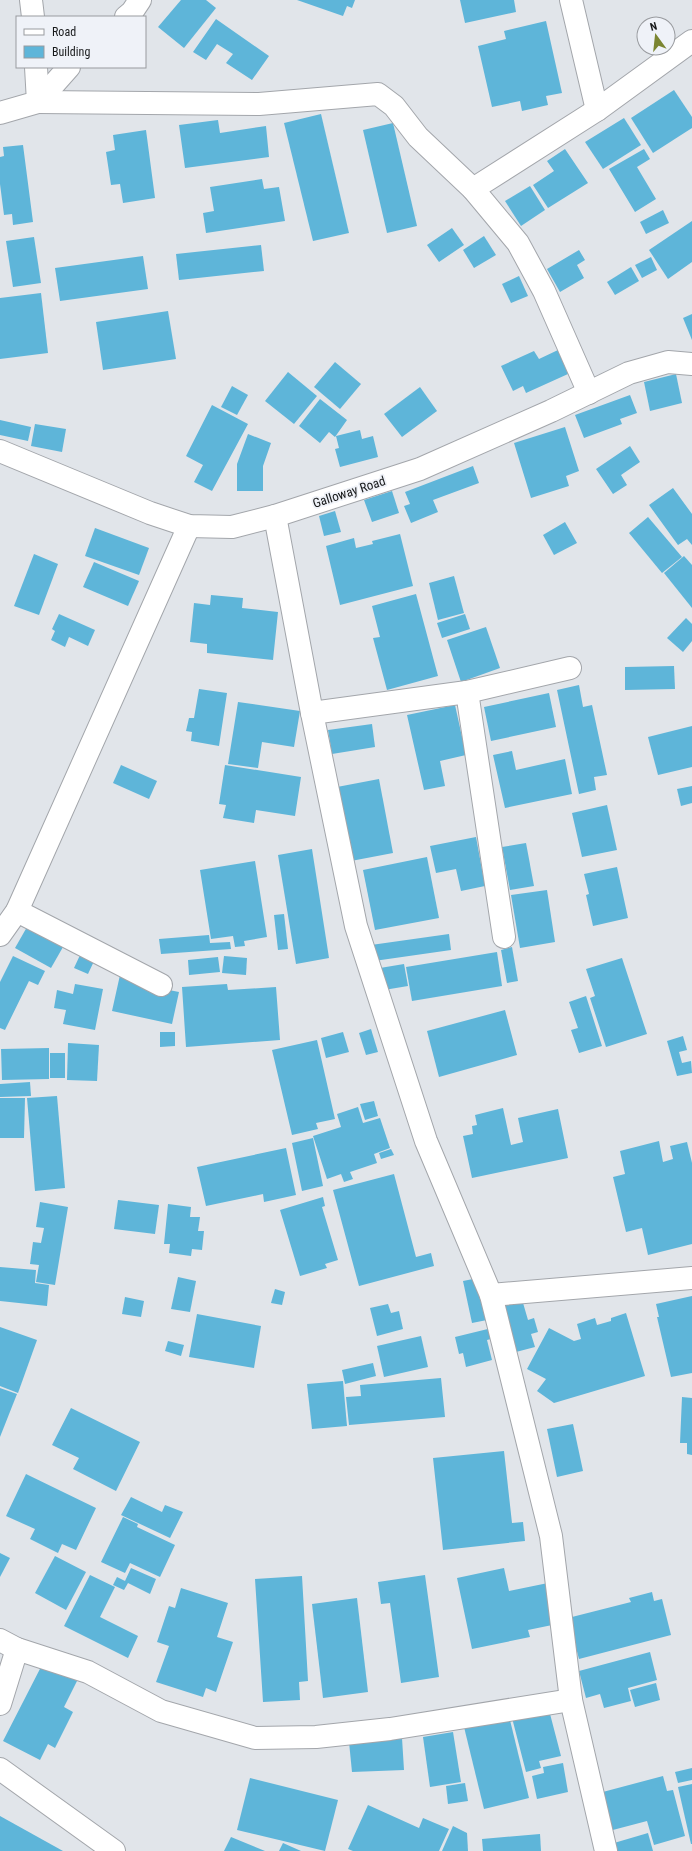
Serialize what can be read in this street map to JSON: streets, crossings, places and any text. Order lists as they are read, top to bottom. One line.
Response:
{"streets":{"street":["Galloway Road"]},"legend":["Road","Building"],"north":"top"}
